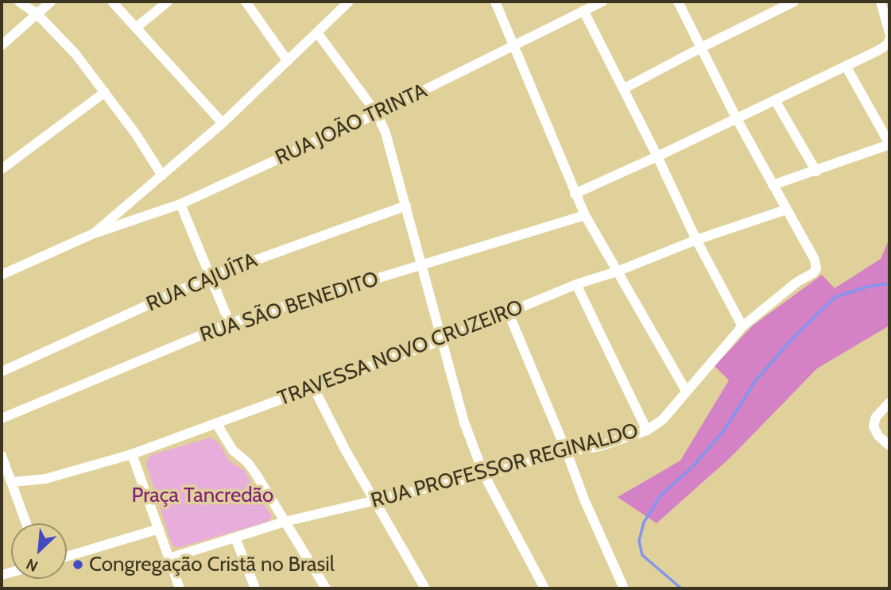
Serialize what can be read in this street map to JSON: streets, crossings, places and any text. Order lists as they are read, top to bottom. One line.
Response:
{"streets":{"street":["RUA JOÃO TRINTA","RUA CAJUÍTA","RUA SÃO BENEDITO","TRAVESSA NOVO CRUZEIRO","RUA PROFESSOR REGINALDO"]},"crossings":[["TRAVESSA NOVO CRUZEIRO","RUA PROFESSOR REGINALDO"]],"parks":["Praça Tancredão"],"places":["Congregação Cristã no Brasil"],"north":"bottom left"}
